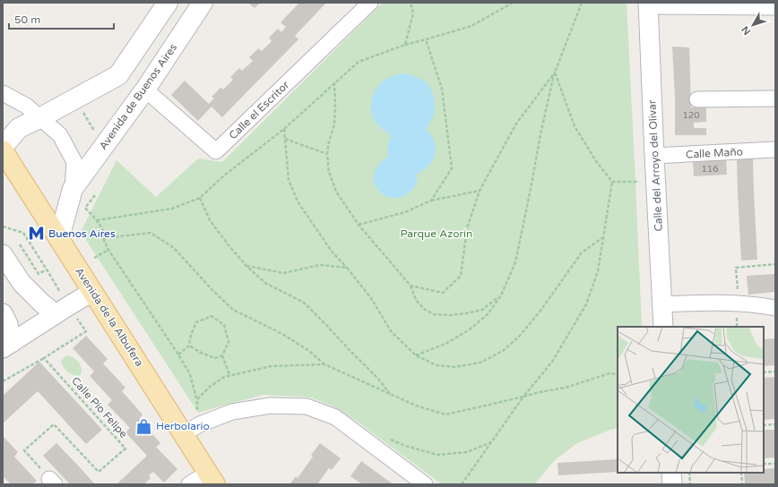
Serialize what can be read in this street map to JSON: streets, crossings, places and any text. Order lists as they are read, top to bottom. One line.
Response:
{"streets":{"main road":["Avenida de Buenos Aires","Avenida de la Albufera"],"street":["Calle el Escritor","Calle Maño","Calle del Arroyo del Olivar"],"path":["Calle Pío Felipe"]},"crossings":[["Avenida de Buenos Aires","Calle el Escritor"],["Avenida de Buenos Aires","Avenida de la Albufera"],["Calle Maño","Calle del Arroyo del Olivar"]],"parks":["Parque Azorín"],"places":{"metro station":["Buenos Aires"],"shop":["Herbolario"]},"house_numbers":["120","116"],"scale_bar":"50 m","north":"bottom left"}
